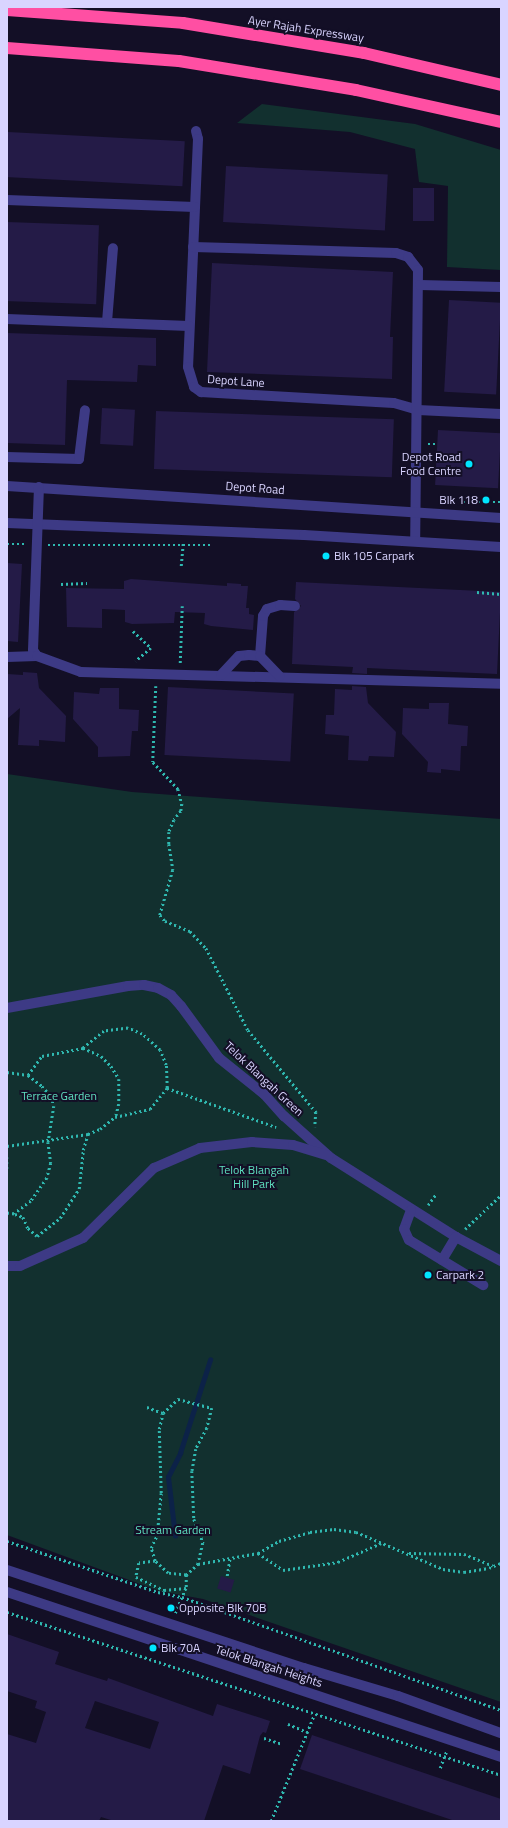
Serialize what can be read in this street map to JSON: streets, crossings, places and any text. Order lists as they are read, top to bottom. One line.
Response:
{"streets":{"highway":["Ayer Rajah Expressway"],"street":["Depot Lane","Depot Road","Telok Blangah Green","Telok Blangah Heights"]},"parks":["Terrace Garden","Telok Blangah Hill Park","Stream Garden"],"places":["Depot Road Food Centre","Blk 118","Blk 105 Carpark","Carpark 2","Opposite Blk 70B","Blk 70A"]}
